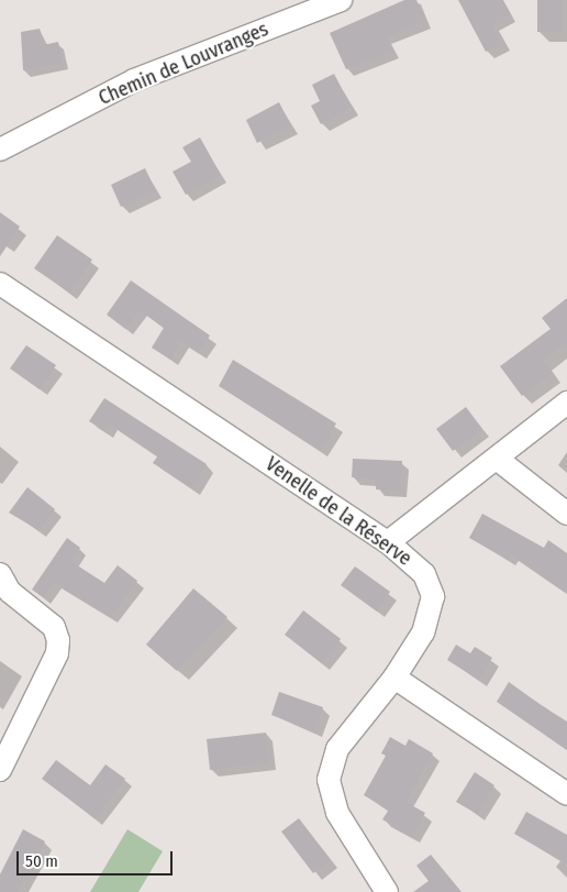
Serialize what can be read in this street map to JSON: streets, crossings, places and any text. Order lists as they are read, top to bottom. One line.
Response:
{"streets":{"street":["Chemin de Louvranges","Venelle de la Réserve"]},"scale_bar":"50 m"}
